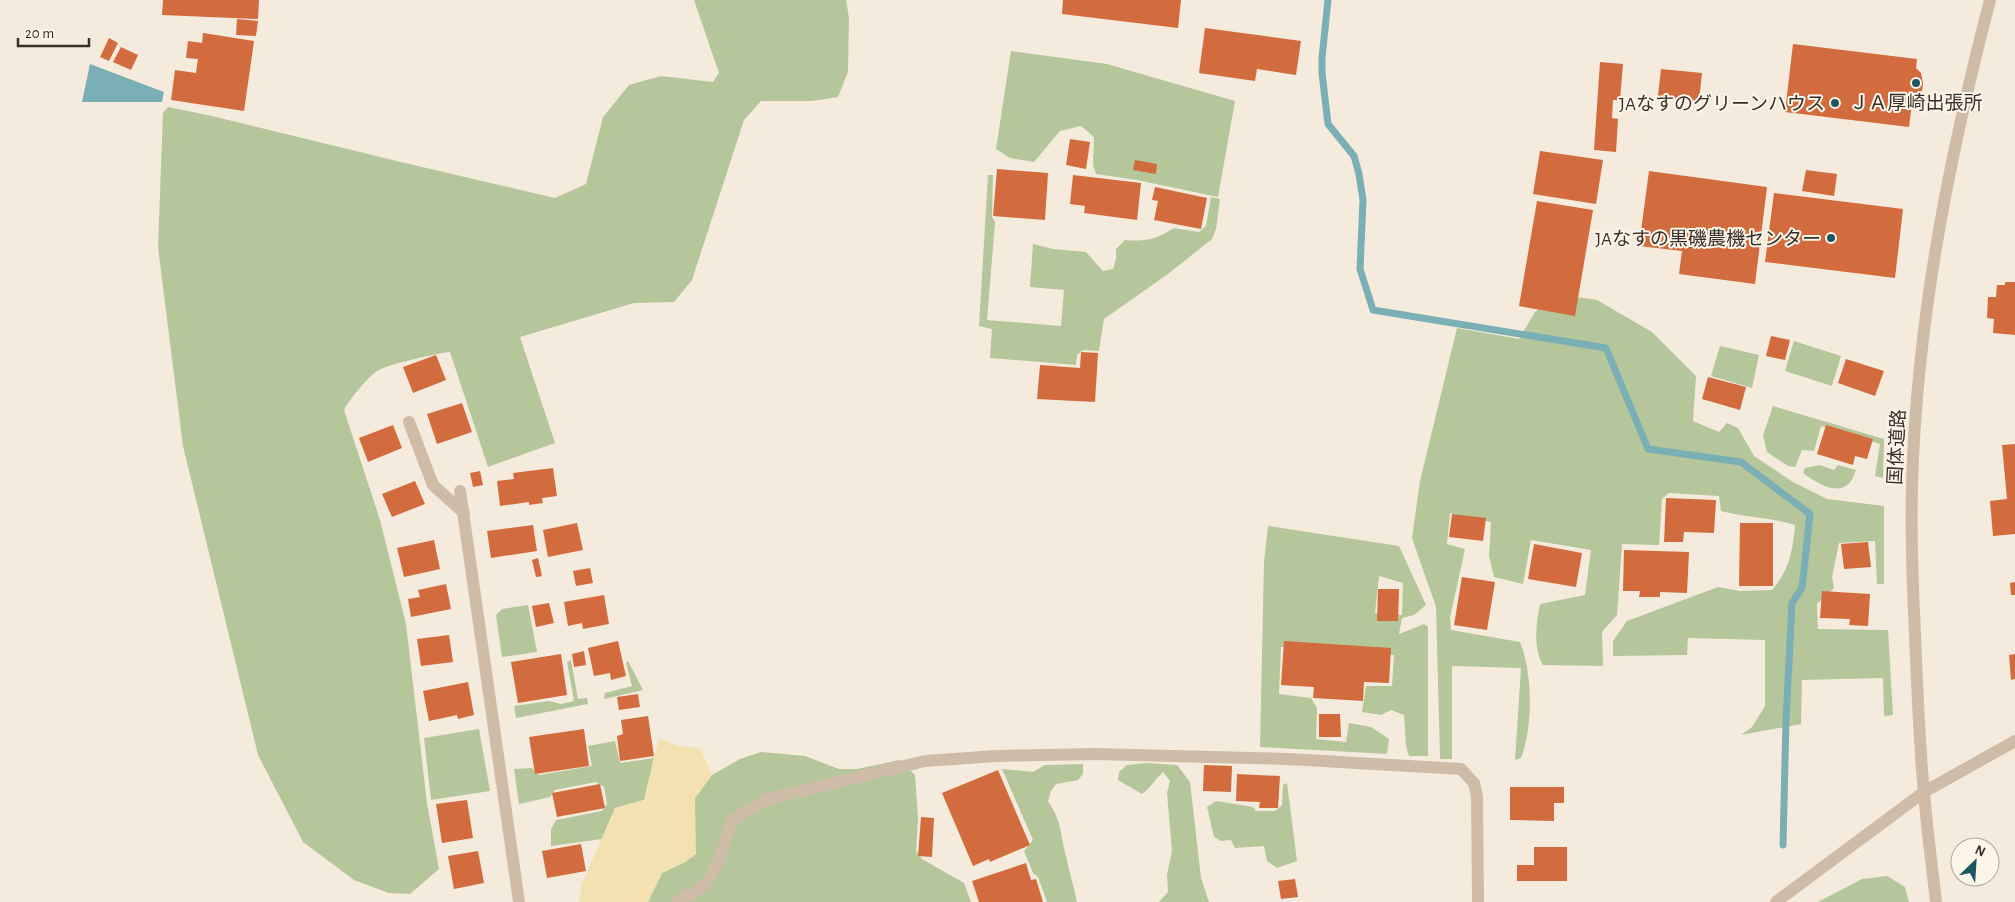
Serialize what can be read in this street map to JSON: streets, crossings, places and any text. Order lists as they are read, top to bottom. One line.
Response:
{"streets":{"street":["国体道路"]},"places":["ＪＡ厚崎出張所","JAなすのグリーンハウス","JAなすの黒磯農機センター"],"scale_bar":"20 m","north":"top right"}
